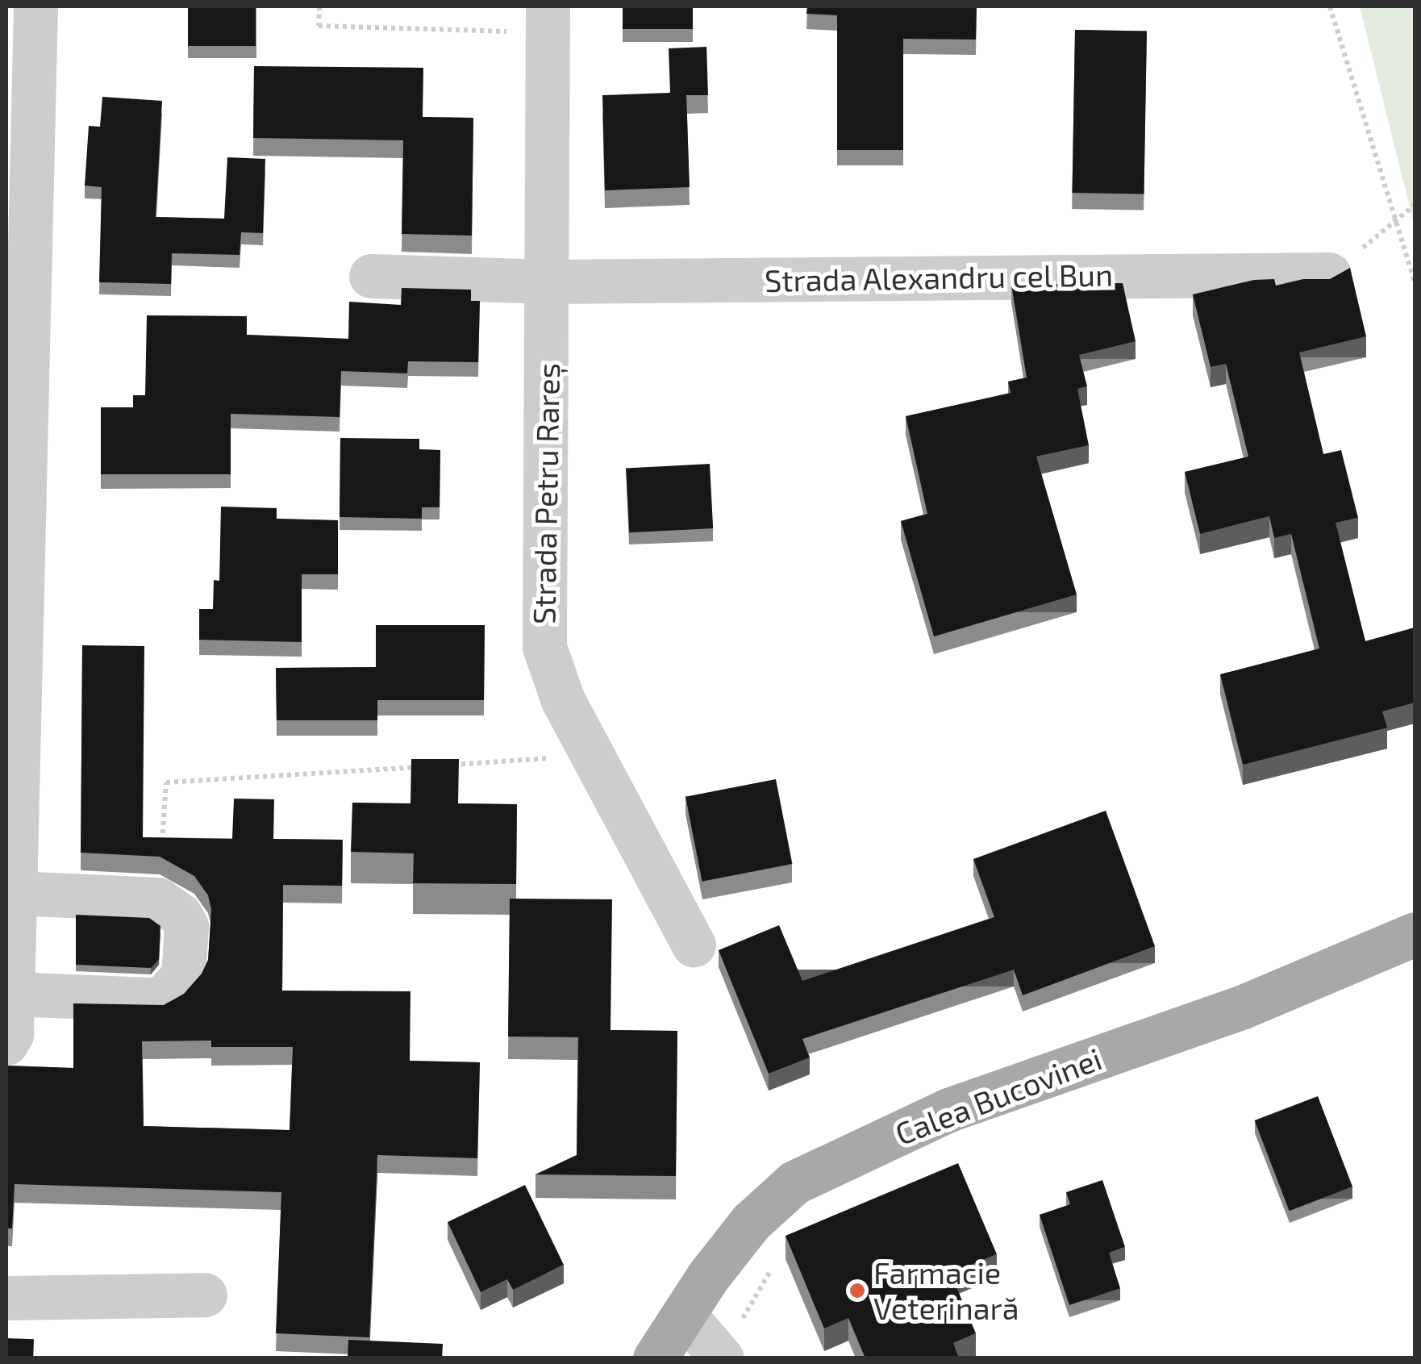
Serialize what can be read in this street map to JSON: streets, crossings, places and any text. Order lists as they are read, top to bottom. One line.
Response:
{"streets":{"main road":["Calea Bucovinei"],"street":["Strada Alexandru cel Bun","Strada Petru Rareș"]},"crossings":[["Strada Alexandru cel Bun","Strada Petru Rareș"]],"places":["Farmacie Veterinară"]}
